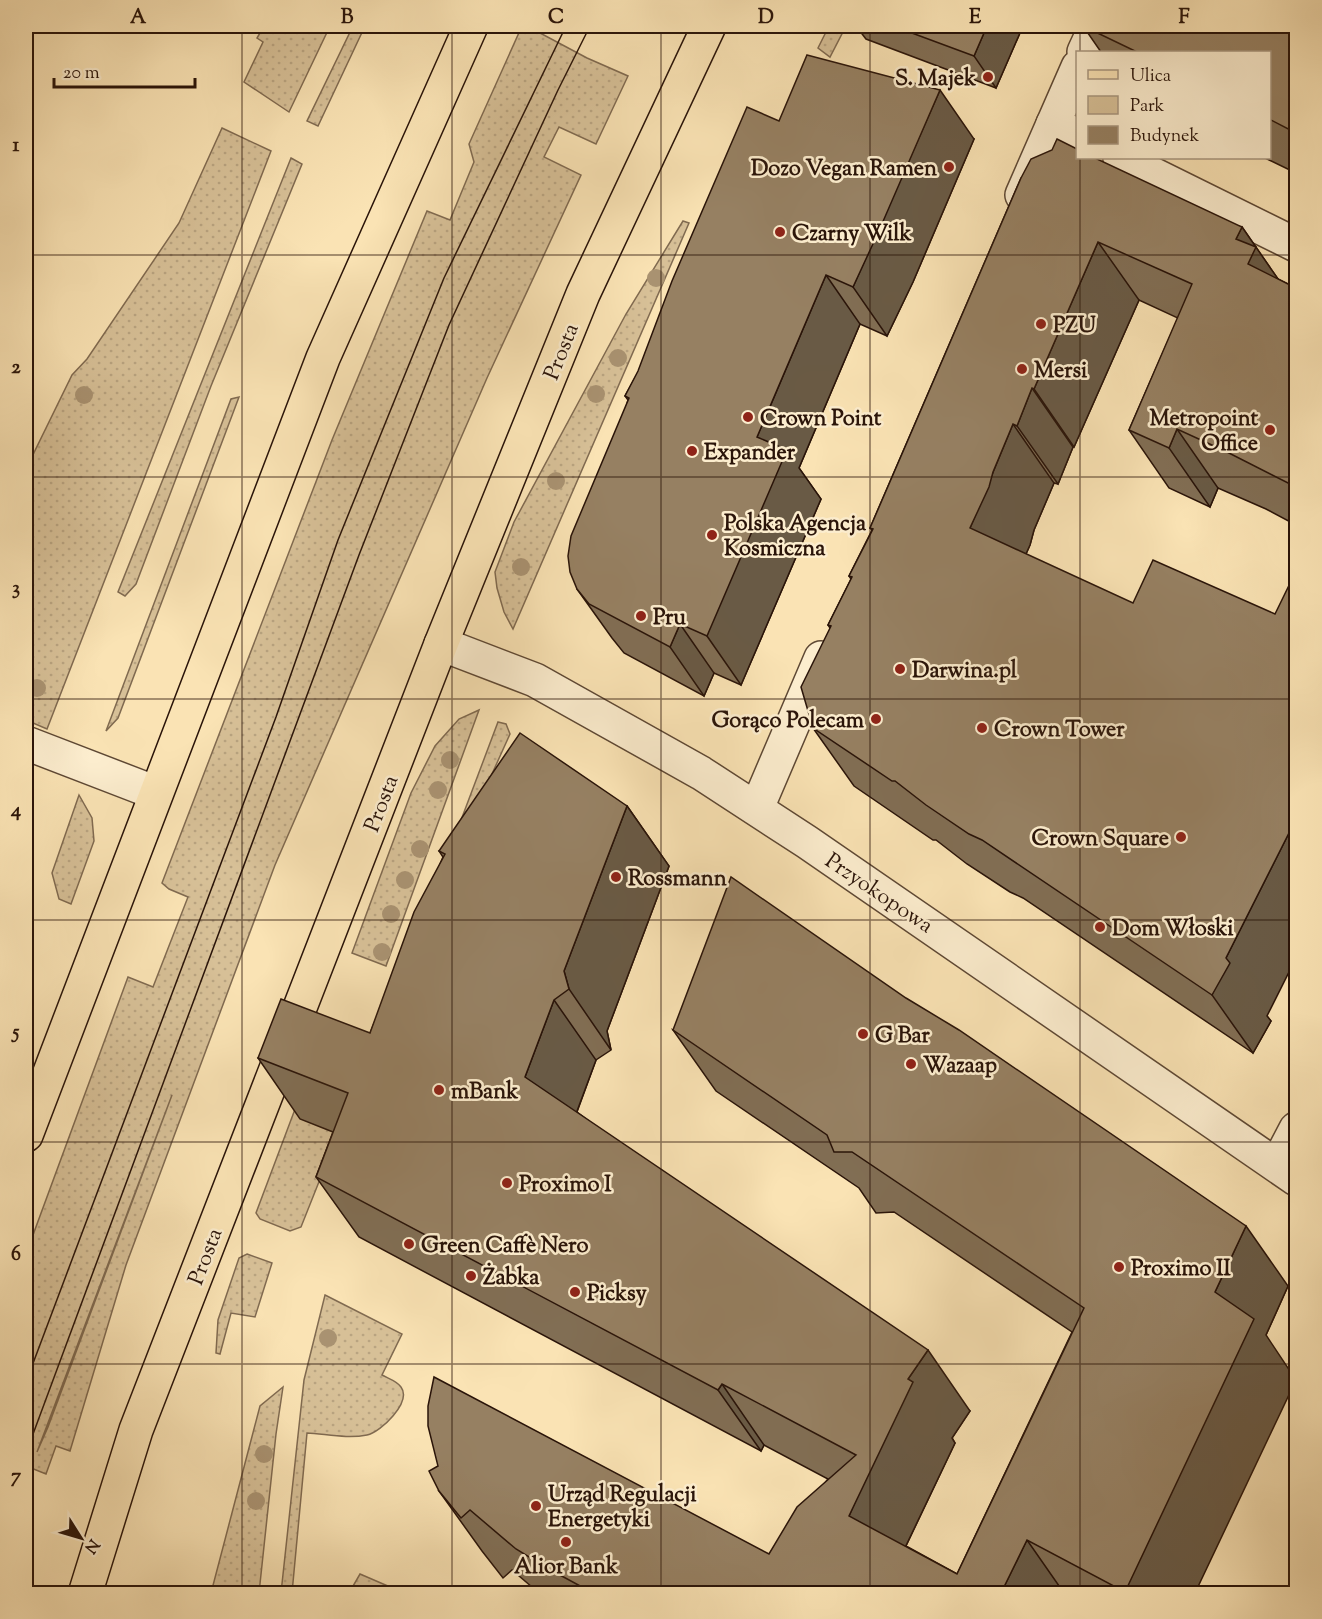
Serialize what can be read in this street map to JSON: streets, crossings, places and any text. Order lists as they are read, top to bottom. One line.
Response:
{"streets":{"main road":["Prosta"],"street":["Przyokopowa"]},"crossings":[["Prosta","Przyokopowa"]],"places":["S. Majek","Dozo Vegan Ramen","Czarny Wilk","PZU","Mersi","Crown Point","Metropoint Office","Expander","Polska Agencja Kosmiczna","Pru","Darwina.pl","Gorąco Polecam","Crown Tower","Crown Square","Rossmann","Dom Włoski","G Bar","Wazaap","mBank","Proximo I","Green Caffè Nero","Proximo II","Żabka","Picksy","Urząd Regulacji Energetyki","Alior Bank"],"legend":["Ulica","Park","Budynek"],"scale_bar":"20 m","north":"bottom right","grid":{"columns":["A","B","C","D","E","F"],"rows":["1","2","3","4","5","6","7"]}}
